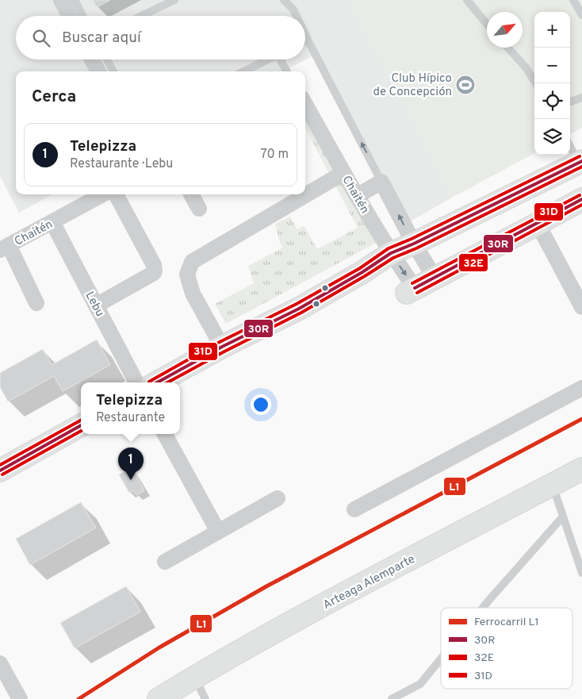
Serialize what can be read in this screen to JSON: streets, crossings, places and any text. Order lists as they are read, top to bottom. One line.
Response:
{"streets":{"main road":["Arteaga Alemparte"],"street":["Chaitén","Lebu"]},"crossings":[["Chaitén","Lebu"]],"places":{"sports":["Club Hípico de Concepción"]},"lines":["transit line 31D","transit line 30R","transit line 32E","rail line L1"],"legend":["Ferrocarril L1","30R","32E","31D"],"north":"top right","page":{"map_buttons":["+","−"],"search":"Buscar aquí","heading":"Cerca","list":[{"mark":"1","name":"Telepizza","note":"Restaurante · Lebu","value":"70 m"}],"popup":["Telepizza","Restaurante"],"pins":"1"}}
